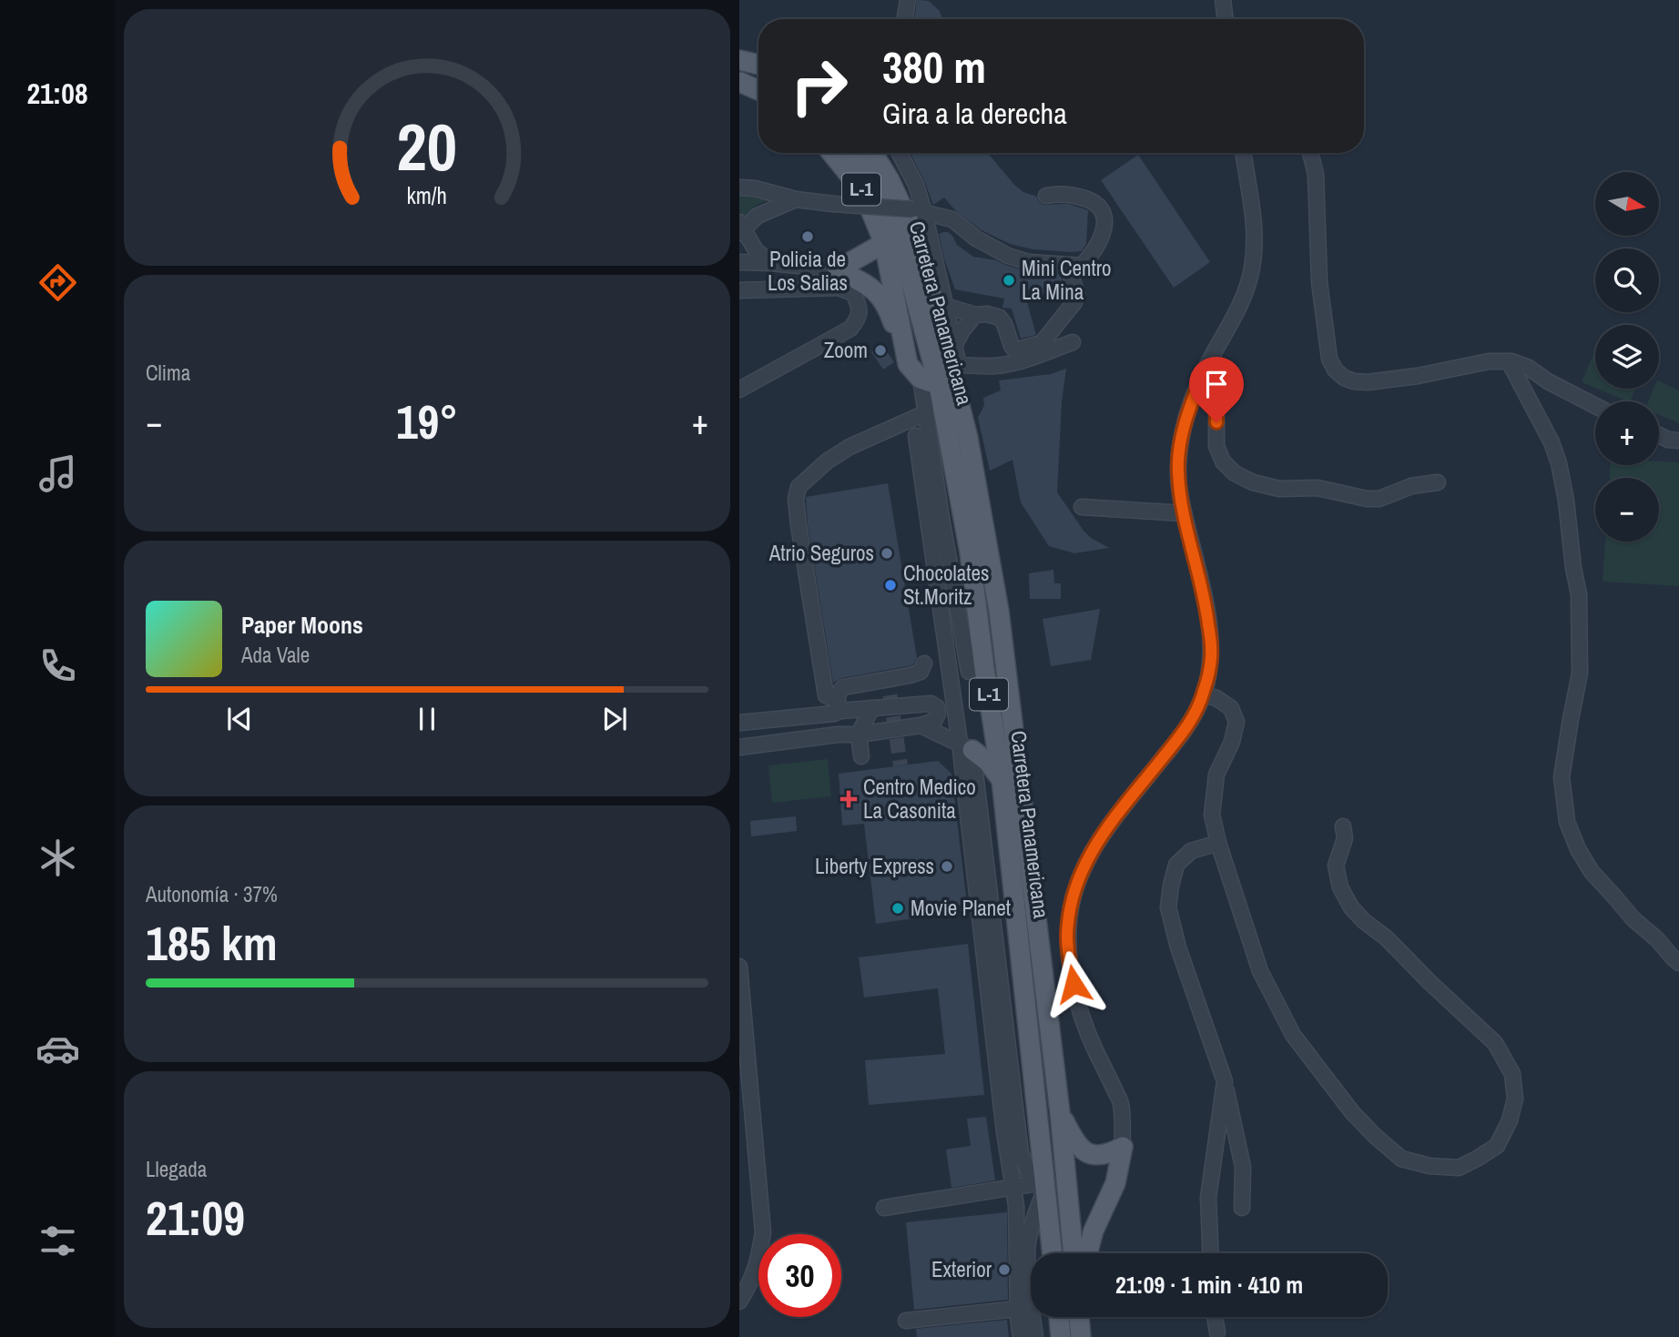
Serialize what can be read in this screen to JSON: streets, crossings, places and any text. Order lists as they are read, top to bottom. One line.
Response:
{"streets":{"main road":["L-1","Carretera Panamericana"]},"crossings":[["L-1","Carretera Panamericana"]],"places":{"other":["Policia de Los Salias","Mini Centro La Mina","Zoom","Atrio Seguros","Chocolates St.Moritz","Liberty Express","Movie Planet","Exterior"],"health":["Centro Medico La Casonita"]},"north":"right","page":{"tabs":"21:08","turn":["380 m","Gira a la derecha"],"map_buttons":["+","−"],"tile":["Clima",["Autonomía · 37%","185 km"],["Llegada","21:09"]],"heat":["−","19°","+"],"song":["Paper Moons","Ada Vale"],"limit":"30","trip":"21:09 · 1 min · 410 m","gauge":["20","km/h"]}}
